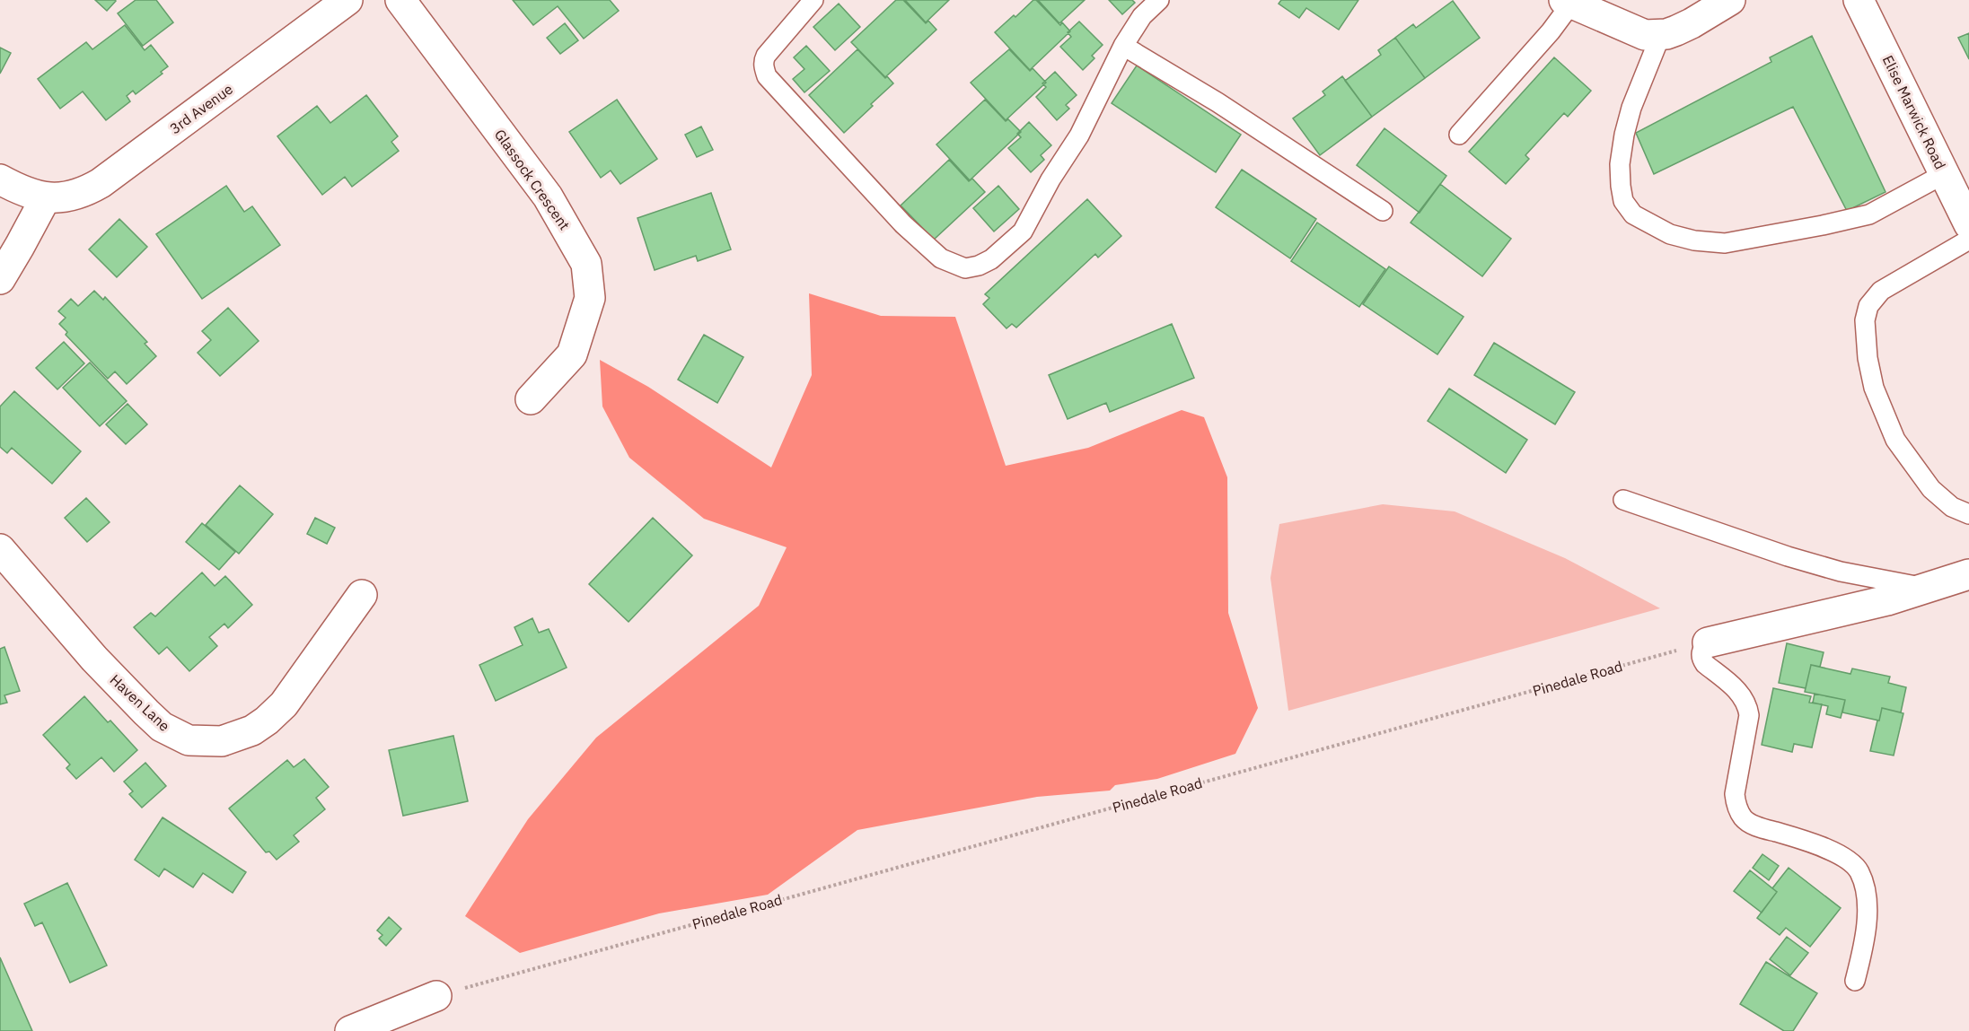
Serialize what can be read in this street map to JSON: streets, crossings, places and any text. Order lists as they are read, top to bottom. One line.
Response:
{"streets":{"street":["3rd Avenue","Elise Marwick Road","Glassock Crescent","Haven Lane"],"path":["Pinedale Road"]}}
